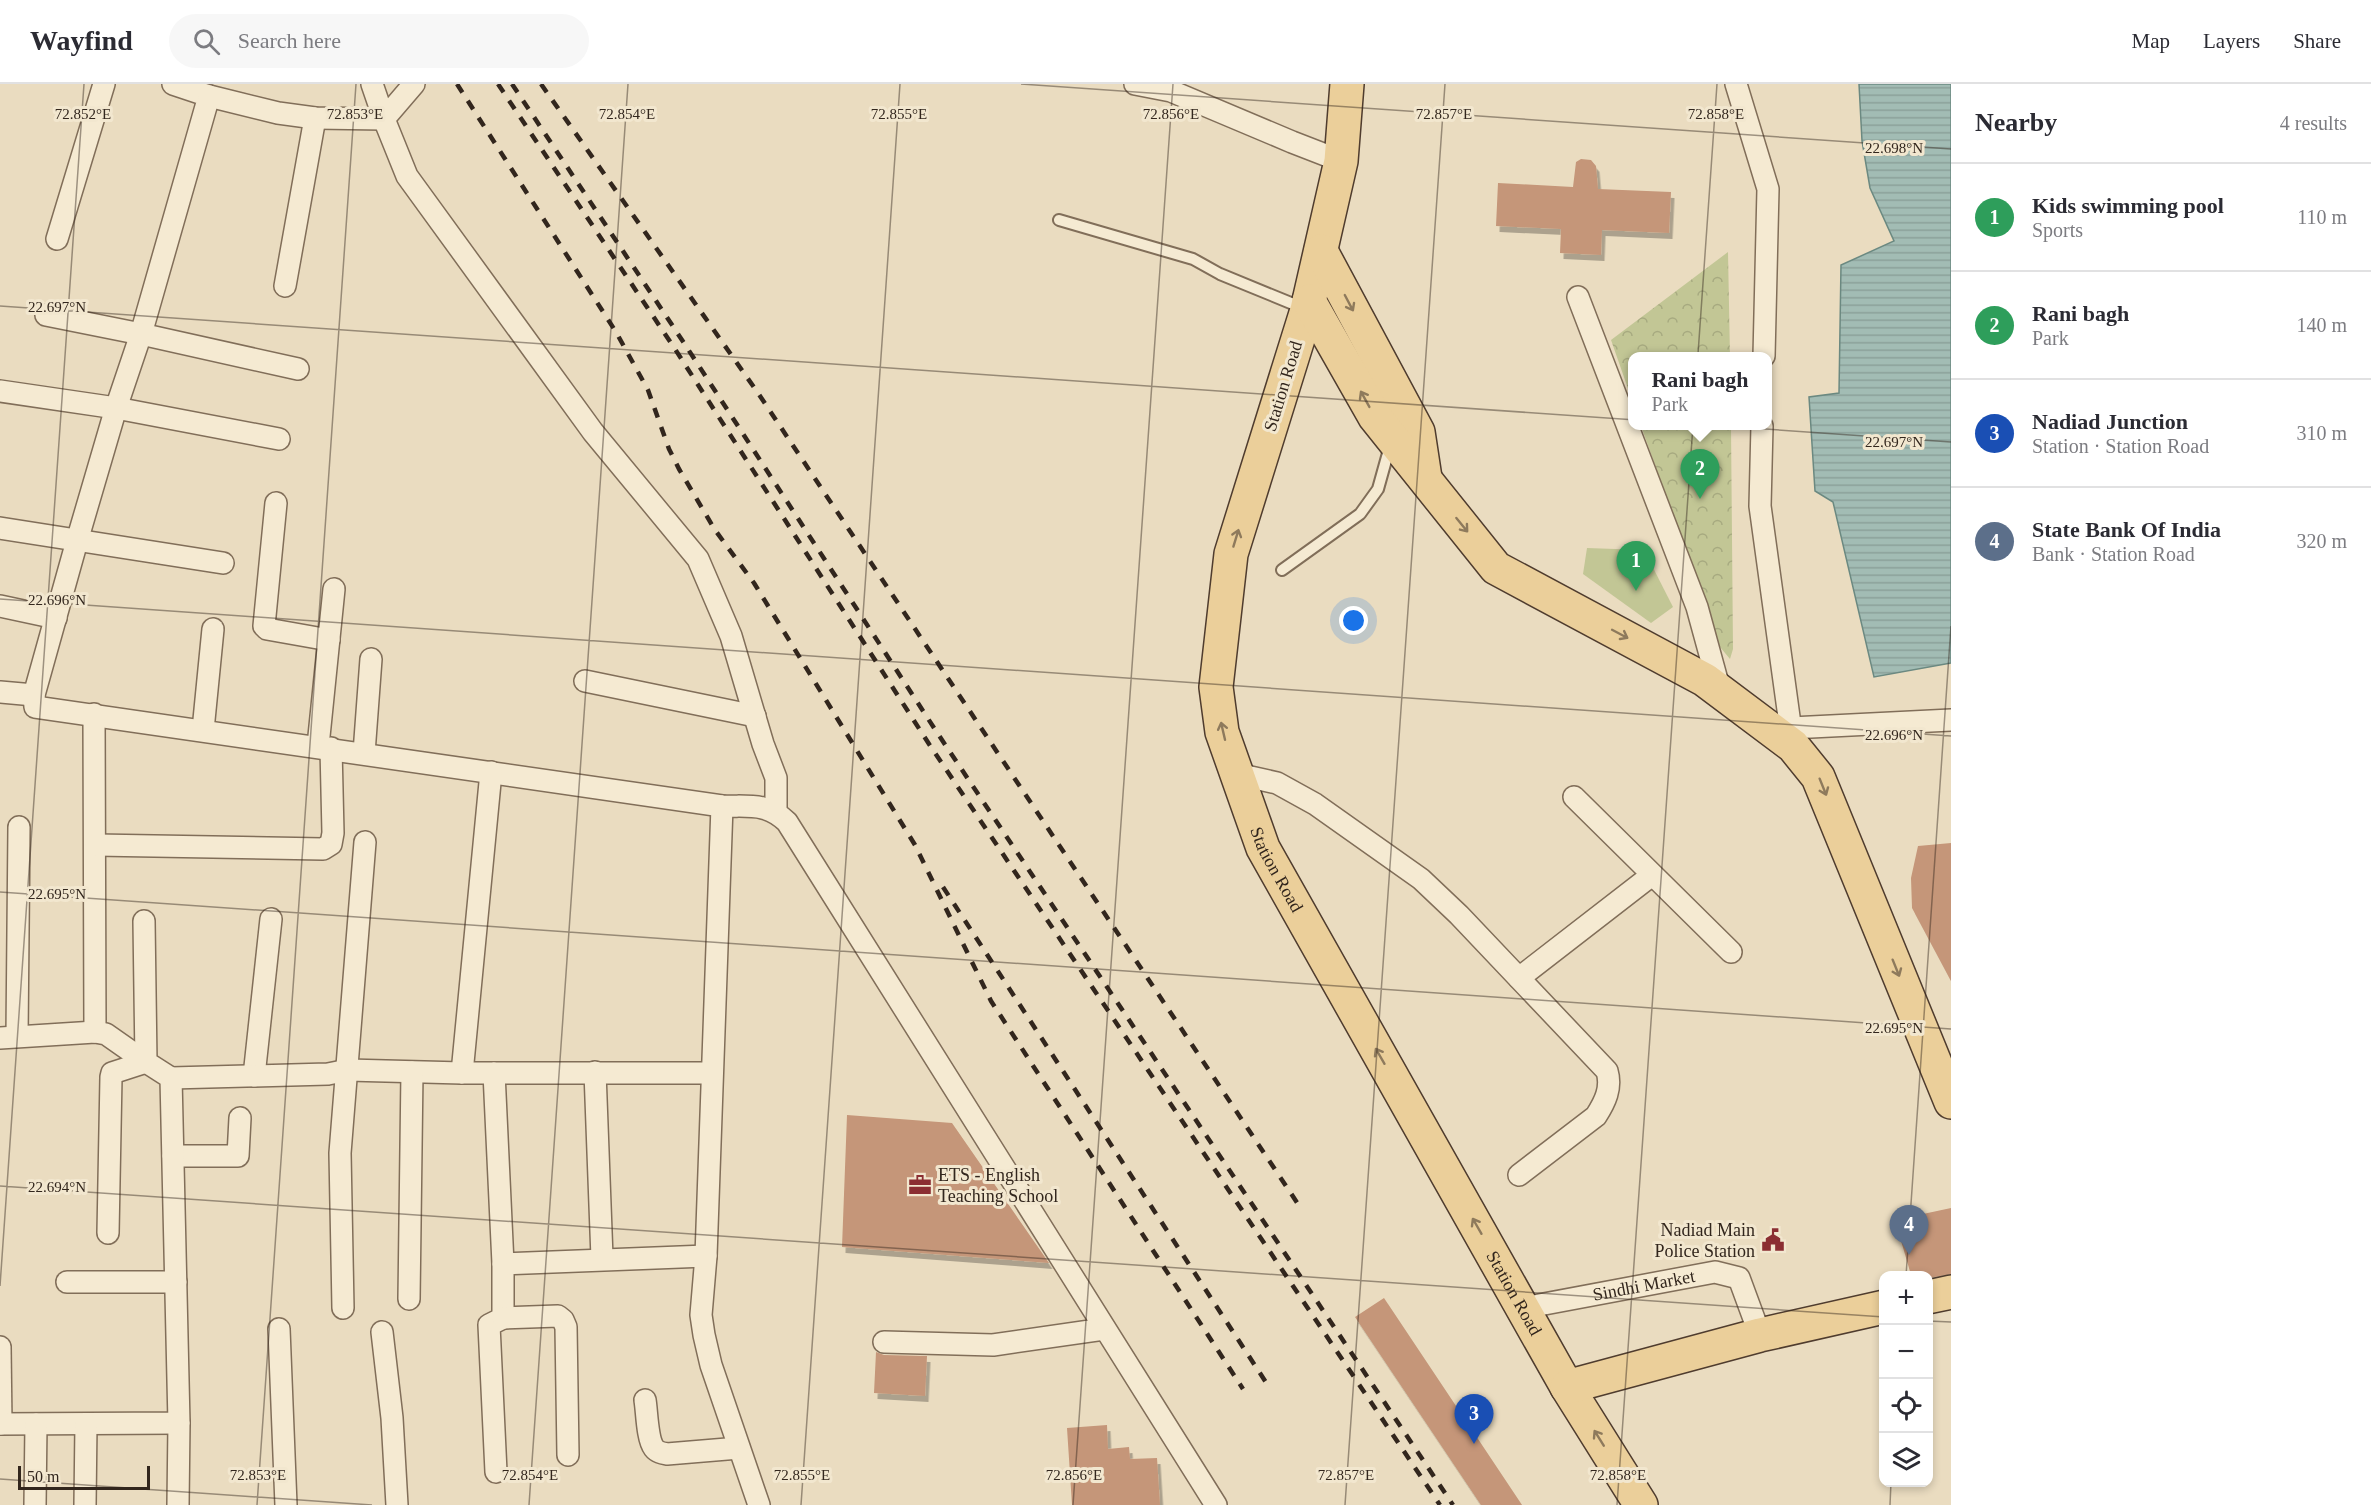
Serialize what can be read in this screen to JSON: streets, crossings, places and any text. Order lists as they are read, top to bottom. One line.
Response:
{"streets":{"main road":["Station Road"],"street":["Sindhi Market"]},"crossings":[["Station Road","Sindhi Market"]],"places":{"office":["ETS - English Teaching School"],"public building":["Nadiad Main Police Station"]},"scale_bar":"50 m","page":{"header":"Wayfind","search":"Search here","nav":["Map","Layers","Share"],"heading":["Nearby","4 results"],"list":[{"mark":"1","name":"Kids swimming pool","note":"Sports","value":"110 m"},{"mark":"2","name":"Rani bagh","note":"Park","value":"140 m"},{"mark":"3","name":"Nadiad Junction","note":"Station · Station Road","value":"310 m"},{"mark":"4","name":"State Bank Of India","note":"Bank · Station Road","value":"320 m"}],"popup":["Rani bagh","Park"],"pins":["2","1","4","3"],"map_buttons":["+","−"],"scale":"50 m"},"coordinates":["72.852°E","72.853°E","72.854°E","72.855°E","72.856°E","72.857°E","72.858°E","22.698°N","22.697°N","22.696°N","22.695°N","22.694°N"]}
